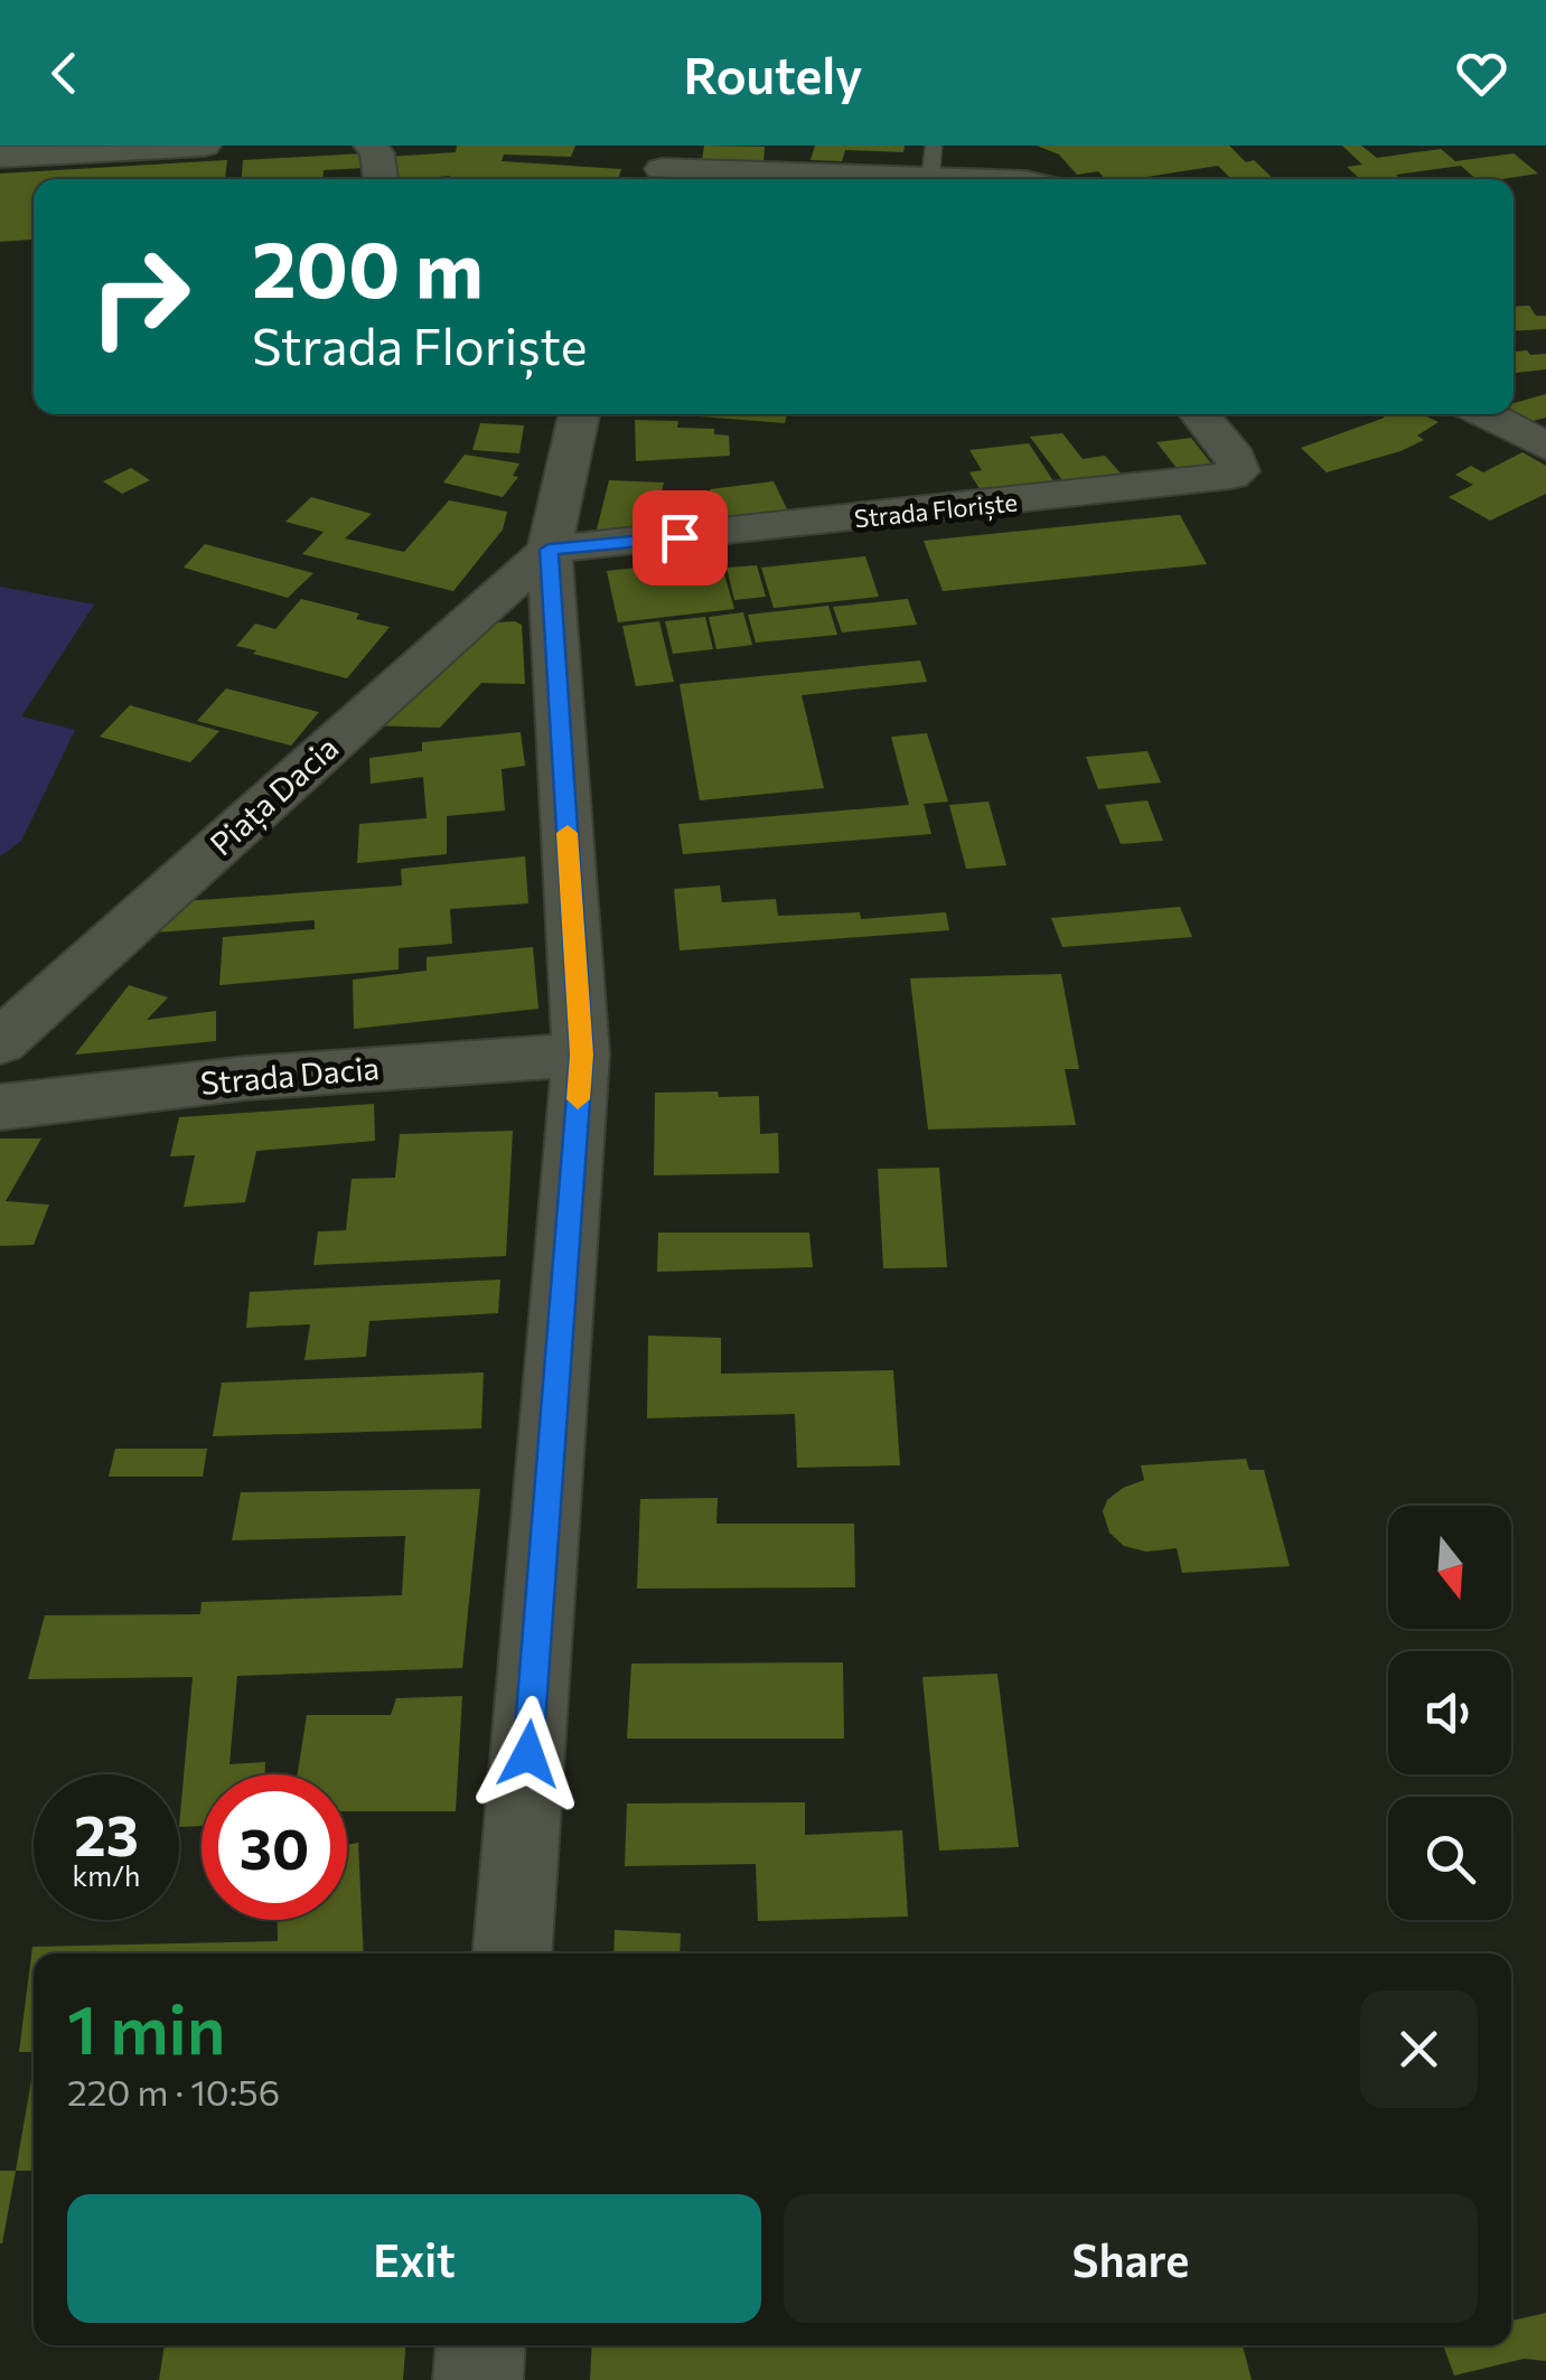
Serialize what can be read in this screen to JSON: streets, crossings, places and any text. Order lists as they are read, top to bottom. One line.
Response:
{"streets":{"street":["Strada Floriște","Piața Dacia","Strada Dacia"]},"crossings":[["Strada Floriște","Piața Dacia"]],"north":"bottom","page":{"header":"Routely","turn":["200 m","Strada Floriște"],"speed":"23 km/h","limit":"30","heading":["1 min","220 m · 10:56"],"buttons":["Exit","Share"]}}
